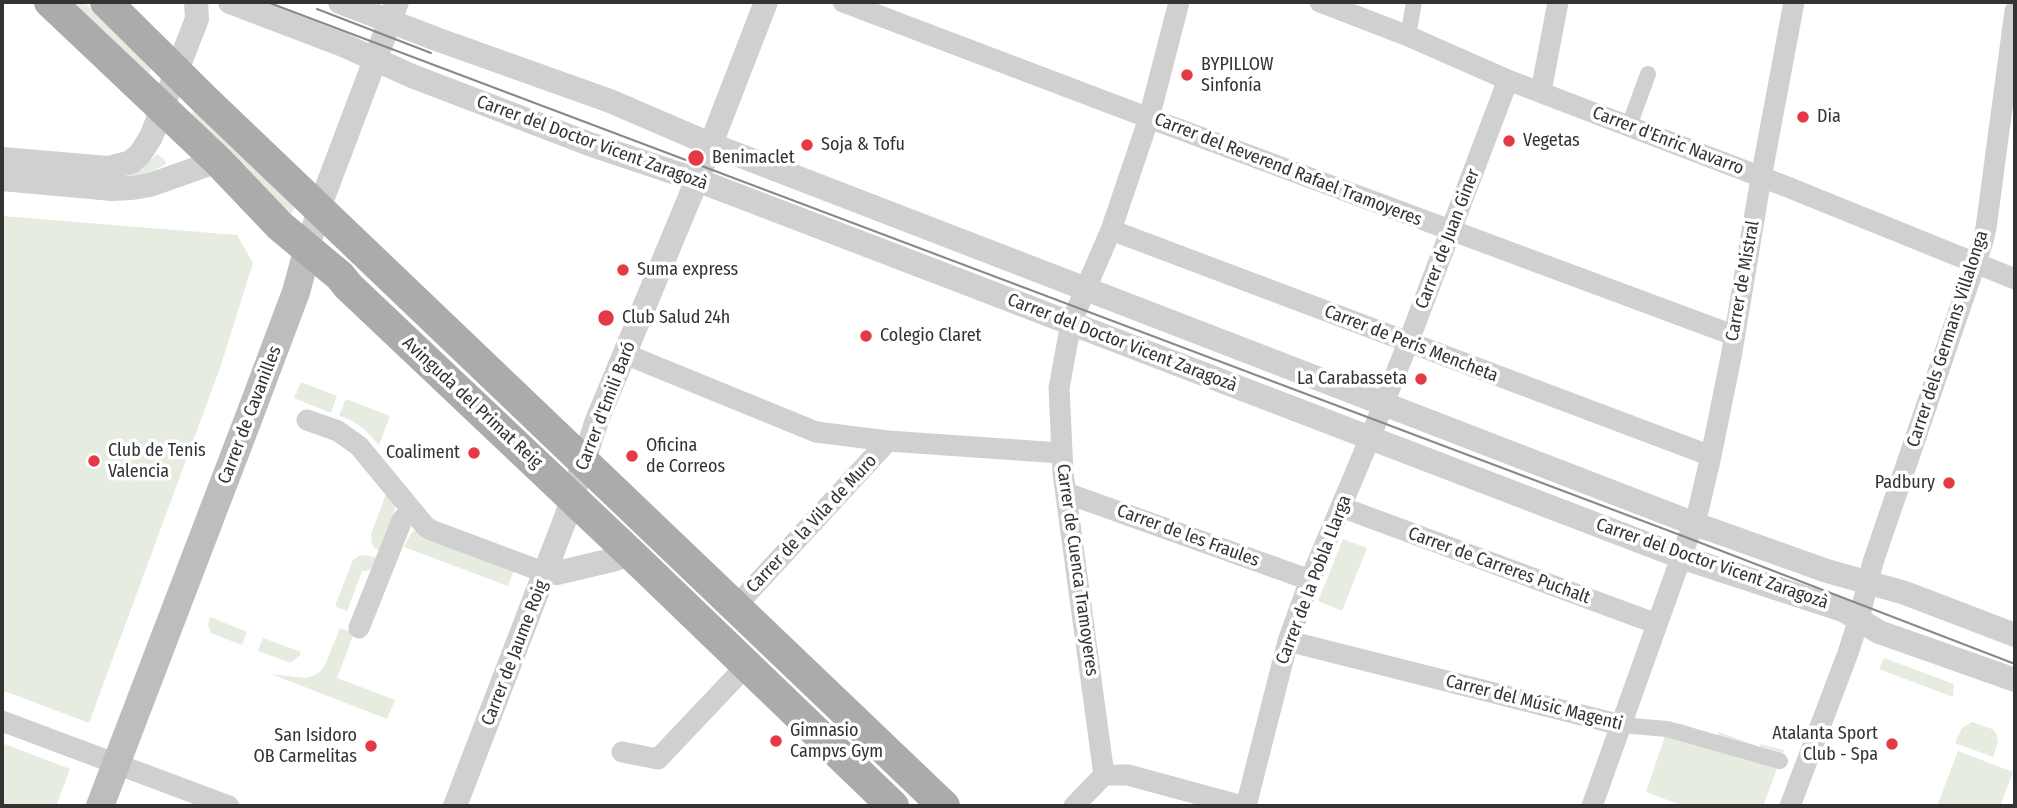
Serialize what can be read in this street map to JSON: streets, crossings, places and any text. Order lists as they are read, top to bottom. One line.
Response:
{"streets":{"main road":["Avinguda del Primat Reig","Carrer de Cavanilles"],"street":["Carrer d'Enric Navarro","Carrer del Doctor Vicent Zaragozà","Carrer del Reverend Rafael Tramoyeres","Carrer de Juan Giner","Carrer de Mistral","Carrer dels Germans Villalonga","Carrer de Peris Mencheta","Carrer d'Emili Baró","Carrer de la Vila de Muro","Carrer de les Fraules","Carrer de Carreres Puchalt","Carrer de Cuenca Tramoyeres","Carrer de la Pobla Llarga","Carrer de Jaume Roig","Carrer del Músic Magenti"]},"crossings":[["Carrer d'Enric Navarro","Carrer de Juan Giner"],["Carrer d'Enric Navarro","Carrer de Mistral"],["Carrer d'Enric Navarro","Carrer dels Germans Villalonga"],["Carrer del Doctor Vicent Zaragozà","Carrer de Juan Giner"],["Carrer del Doctor Vicent Zaragozà","Carrer de Mistral"],["Carrer del Doctor Vicent Zaragozà","Carrer dels Germans Villalonga"],["Carrer del Doctor Vicent Zaragozà","Carrer d'Emili Baró"],["Carrer del Doctor Vicent Zaragozà","Carrer de Cavanilles"],["Carrer del Doctor Vicent Zaragozà","Carrer de Cuenca Tramoyeres"],["Carrer del Doctor Vicent Zaragozà","Carrer de la Pobla Llarga"],["Carrer del Reverend Rafael Tramoyeres","Carrer de Juan Giner"],["Carrer del Reverend Rafael Tramoyeres","Carrer de Mistral"],["Carrer del Reverend Rafael Tramoyeres","Carrer de Cuenca Tramoyeres"],["Carrer de Juan Giner","Carrer de Peris Mencheta"],["Carrer de Juan Giner","Carrer de la Pobla Llarga"],["Carrer de Mistral","Carrer de Peris Mencheta"],["Carrer de Mistral","Carrer de Carreres Puchalt"],["Carrer de Mistral","Carrer del Músic Magenti"],["Carrer de Peris Mencheta","Carrer de Cuenca Tramoyeres"],["Avinguda del Primat Reig","Carrer d'Emili Baró"],["Avinguda del Primat Reig","Carrer de Cavanilles"],["Avinguda del Primat Reig","Carrer de la Vila de Muro"],["Avinguda del Primat Reig","Carrer de Jaume Roig"],["Carrer d'Emili Baró","Carrer de Jaume Roig"],["Carrer de les Fraules","Carrer de Cuenca Tramoyeres"],["Carrer de les Fraules","Carrer de la Pobla Llarga"],["Carrer de Carreres Puchalt","Carrer de la Pobla Llarga"],["Carrer de la Pobla Llarga","Carrer del Músic Magenti"]],"places":["BYPILLOW Sinfonía","Dia","Vegetas","Soja & Tofu","Benimaclet","Suma express","Club Salud 24h","Colegio Claret","La Carabasseta","Coaliment","Oficina de Correos","Club de Tenis Valencia","Padbury","Gimnasio Campvs Gym","Atalanta Sport Club - Spa","San Isidoro OB Carmelitas"]}
